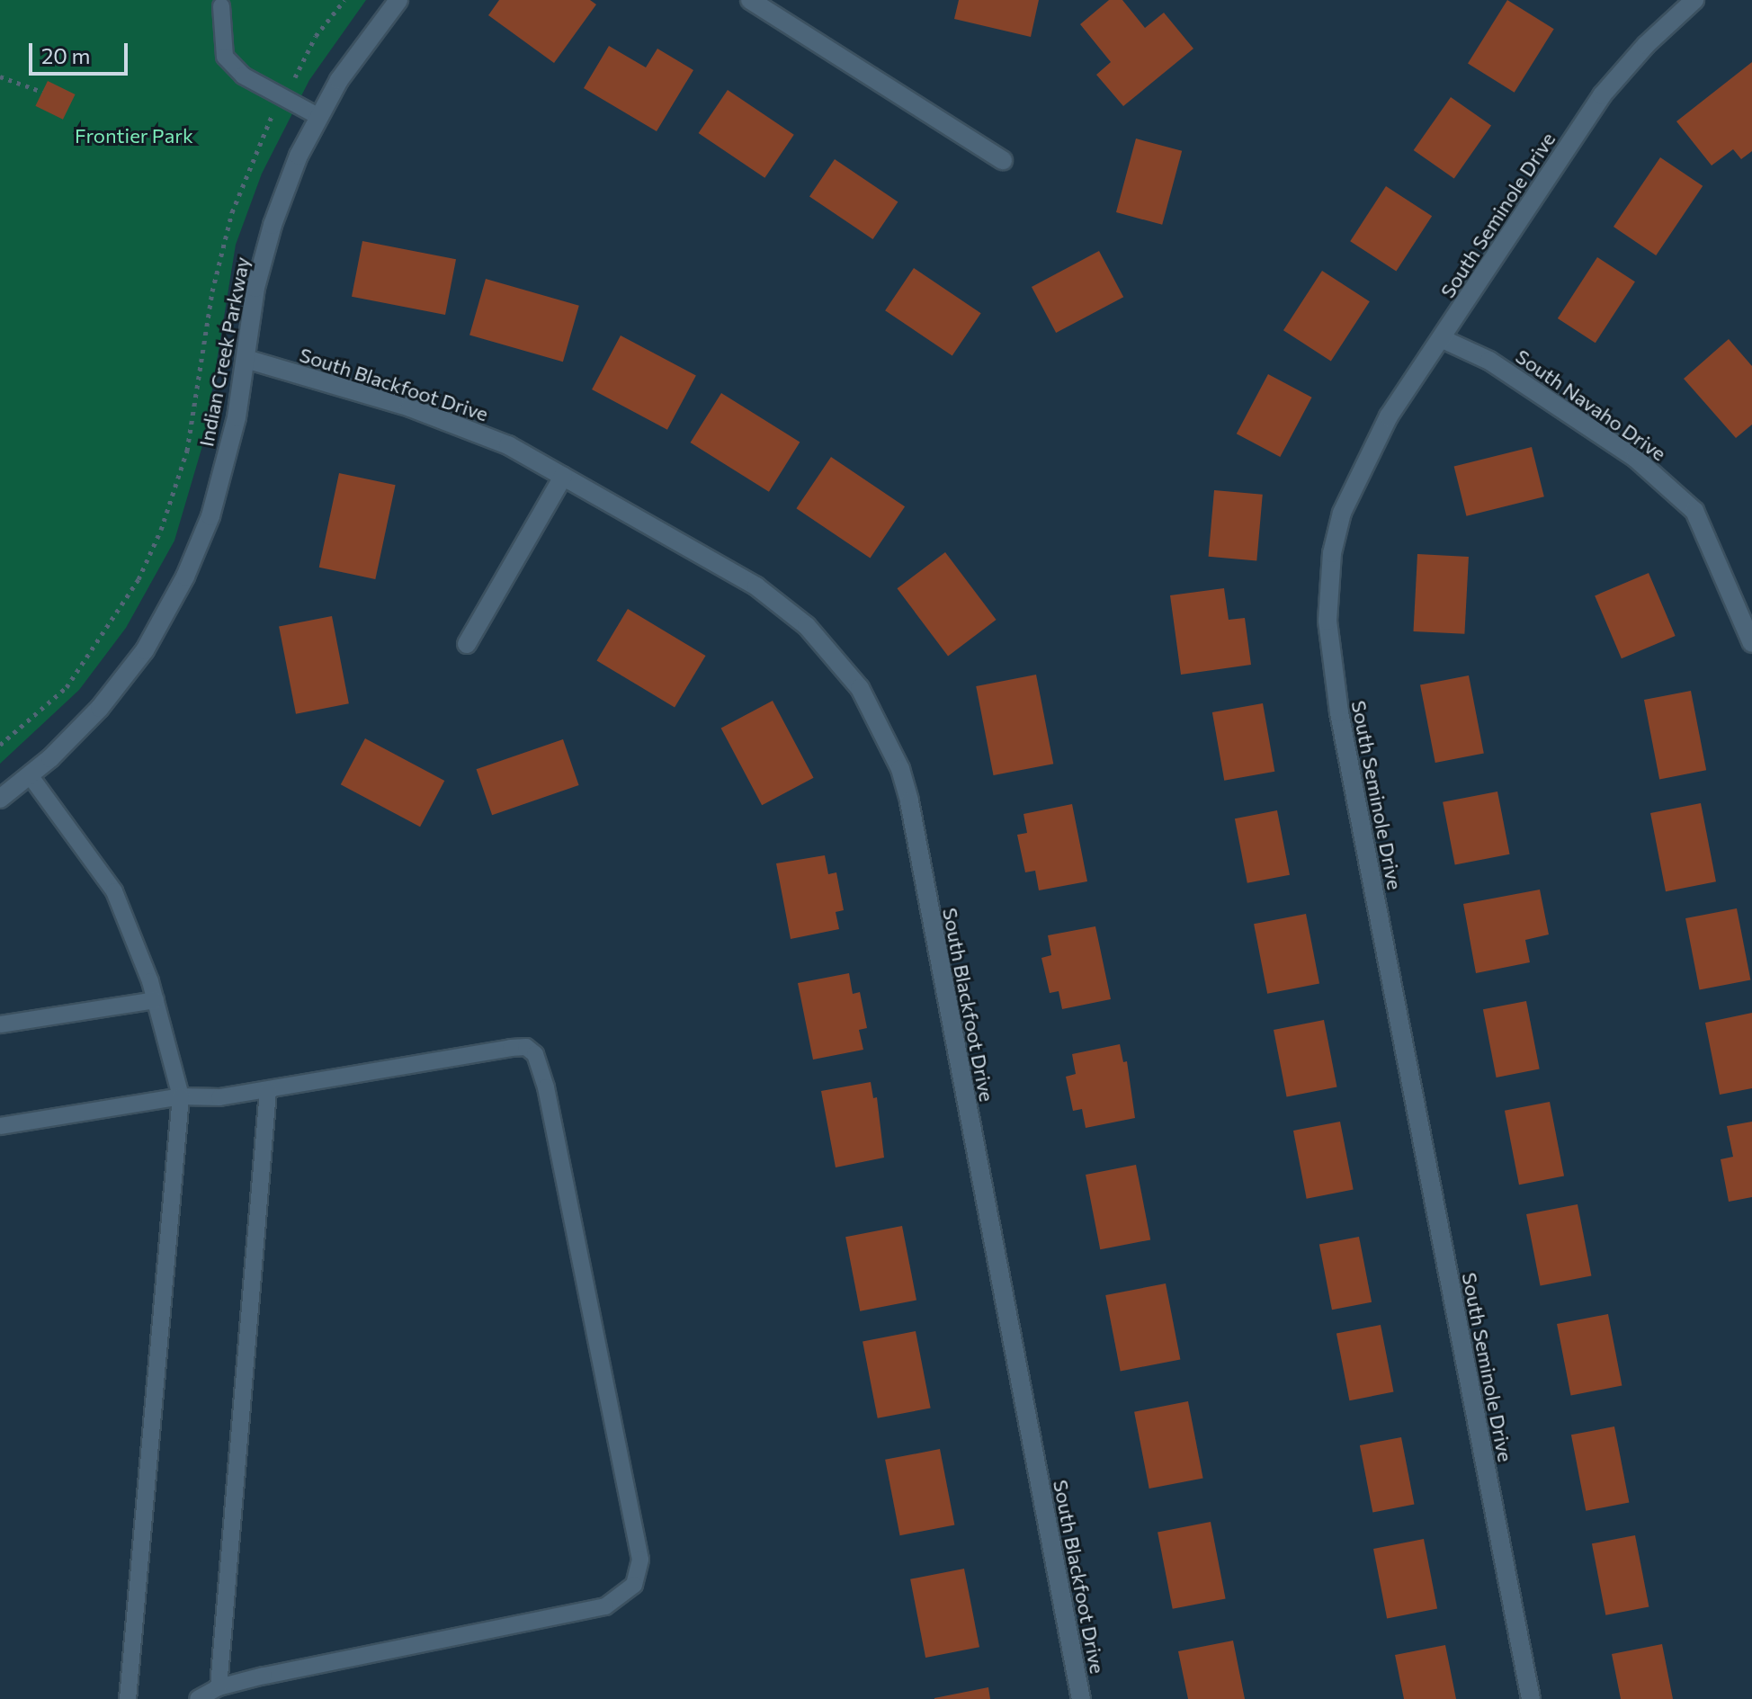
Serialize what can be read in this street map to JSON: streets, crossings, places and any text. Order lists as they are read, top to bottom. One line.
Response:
{"streets":{"street":["South Seminole Drive","Indian Creek Parkway","South Blackfoot Drive","South Navaho Drive"]},"crossings":[["South Seminole Drive","South Navaho Drive"],["Indian Creek Parkway","South Blackfoot Drive"]],"parks":["Frontier Park"],"scale_bar":"20 m"}
